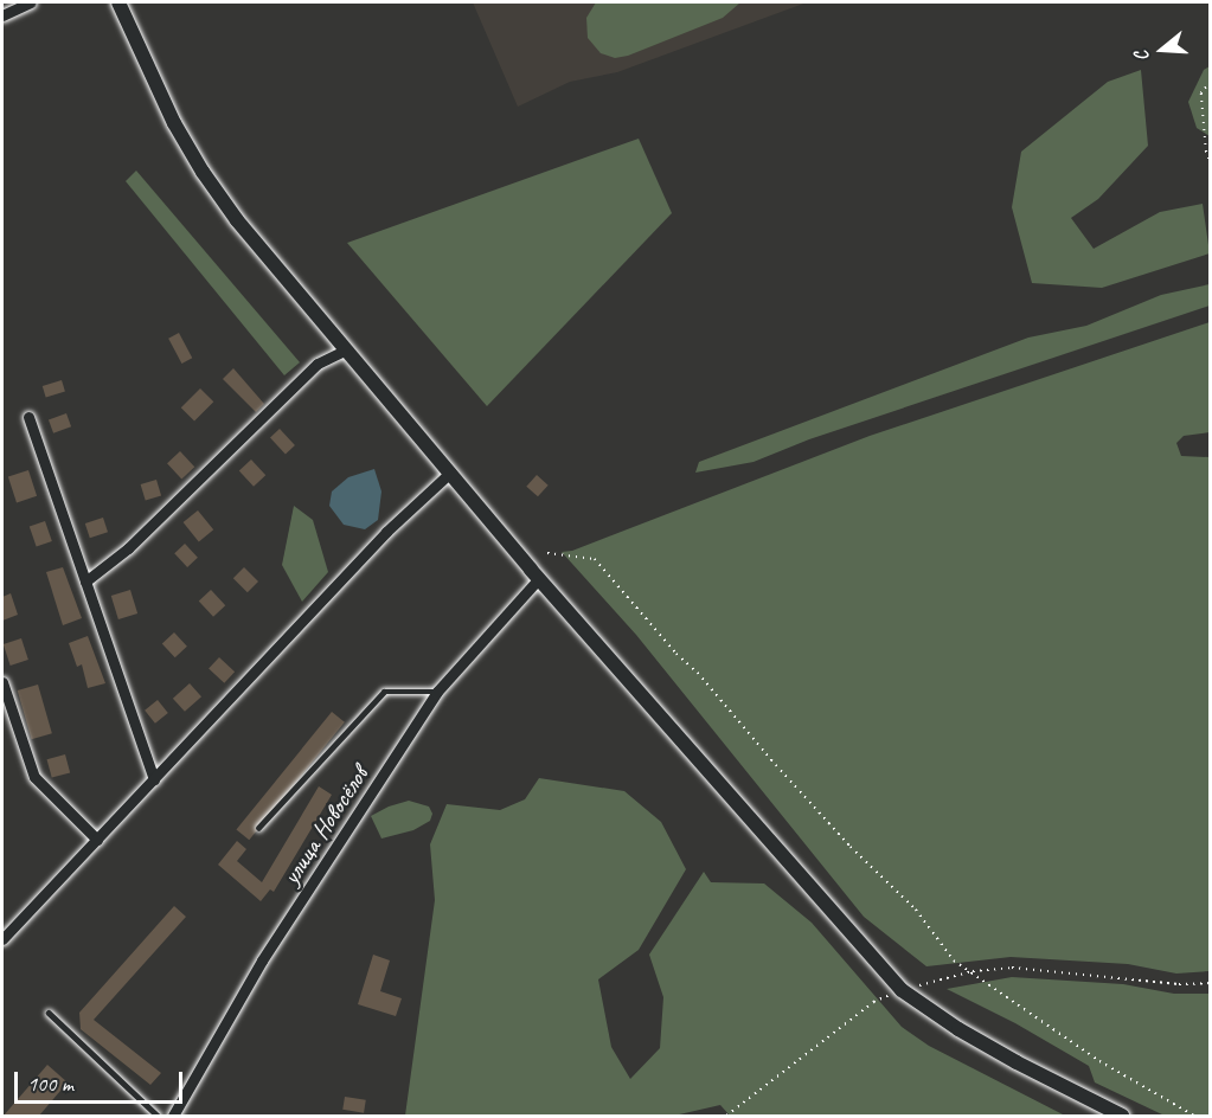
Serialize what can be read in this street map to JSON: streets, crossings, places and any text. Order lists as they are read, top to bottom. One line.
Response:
{"streets":{"street":["улица Новосёлов"]},"scale_bar":"100 m","north":"left"}
